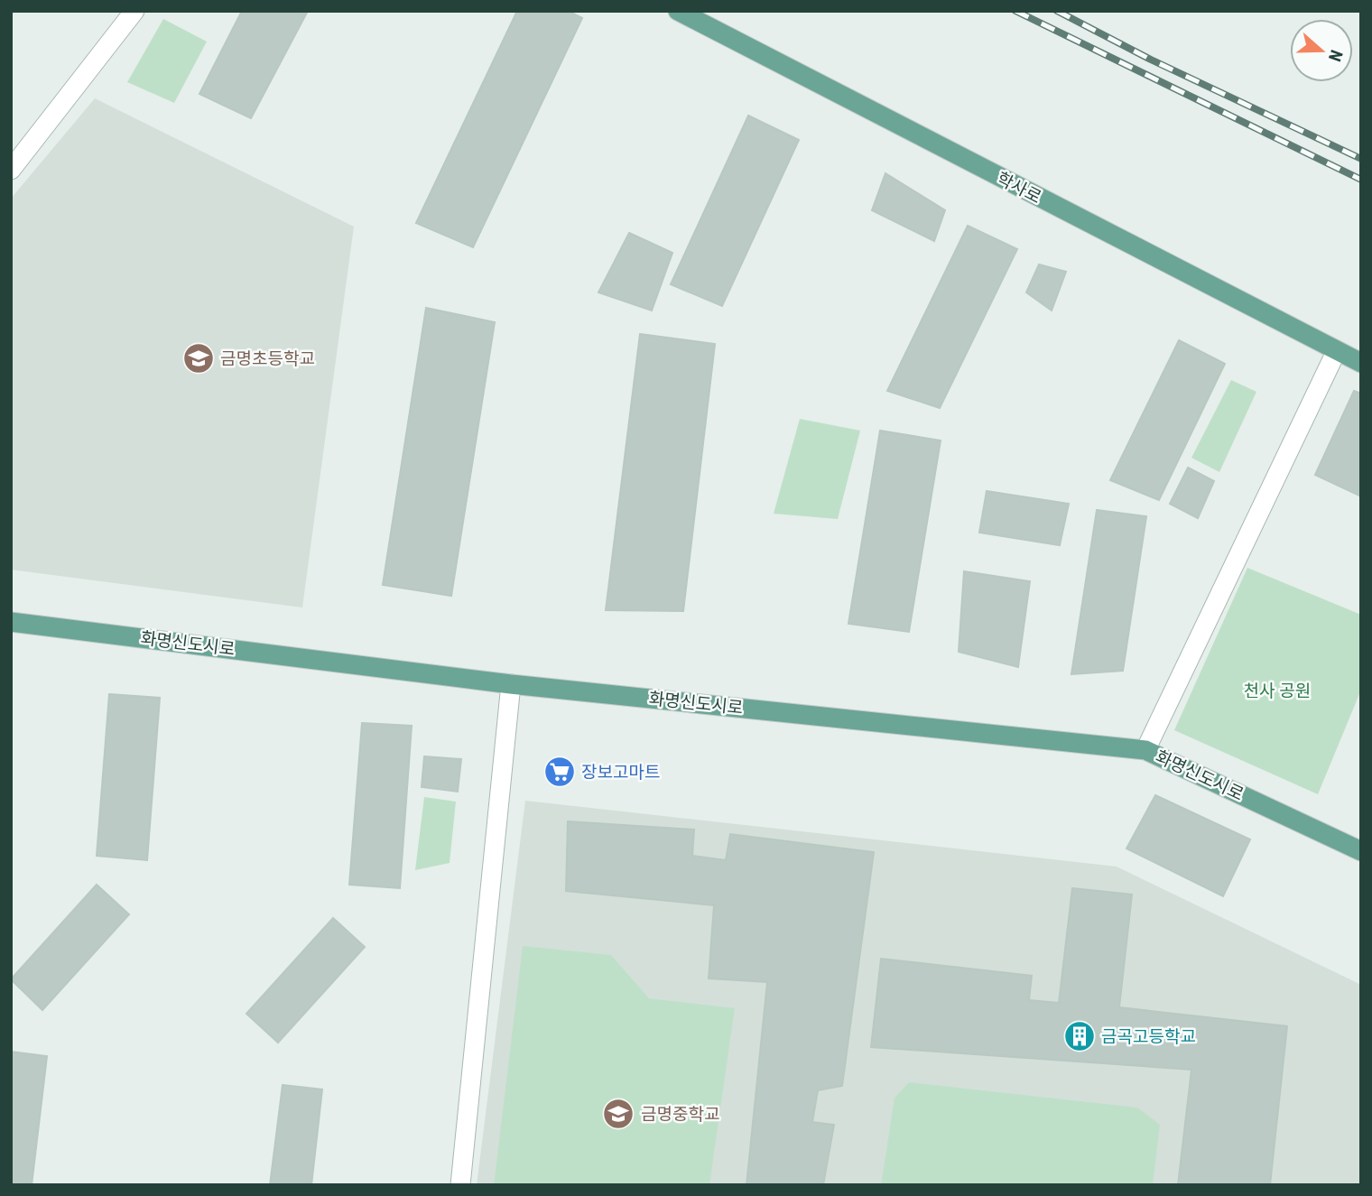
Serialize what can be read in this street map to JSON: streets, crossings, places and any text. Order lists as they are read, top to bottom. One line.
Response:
{"streets":{"main road":["학사로","화명신도시로"]},"parks":["천사 공원"],"places":{"school or university":["금명초등학교","금명중학교"],"supermarket":["장보고마트"],"building":["금곡고등학교"]},"north":"right"}
